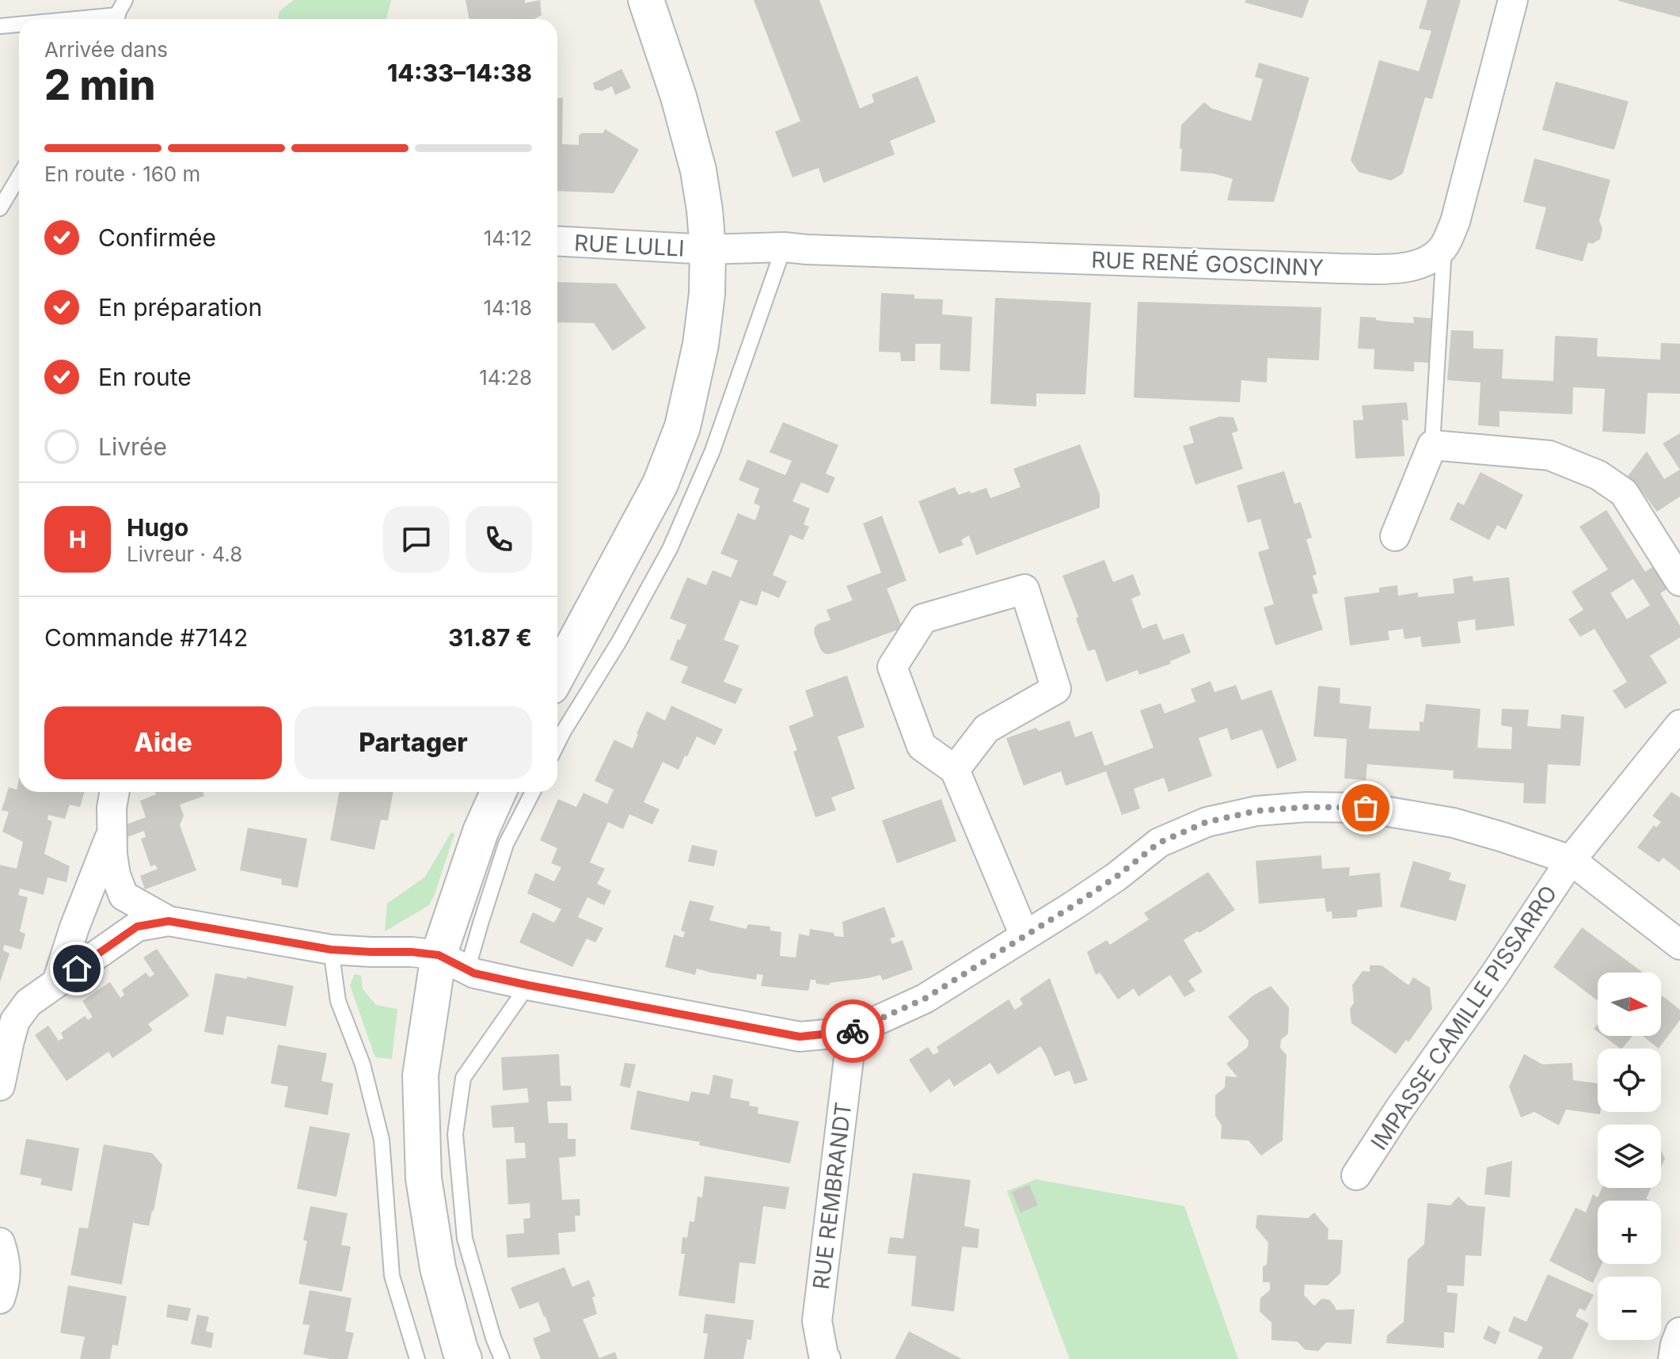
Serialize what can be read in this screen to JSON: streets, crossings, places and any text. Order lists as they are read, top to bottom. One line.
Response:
{"streets":{"street":["RUE LULLI","RUE RENÉ GOSCINNY","IMPASSE CAMILLE PISSARRO","RUE REMBRANDT"]},"crossings":[["RUE LULLI","RUE RENÉ GOSCINNY"]],"north":"right","page":{"heading":["2 min","Arrivée dans","14:33–14:38"],"panel":["Hugo","Livreur · 4.8","Commande #7142","31.87 €"],"bar":"En route · 160 m","list":[["Confirmée","14:12"],["En préparation","14:18"],["En route","14:28"],"Livrée"],"round":"H","buttons":["Aide","Partager"],"map_buttons":["+","−"]}}
